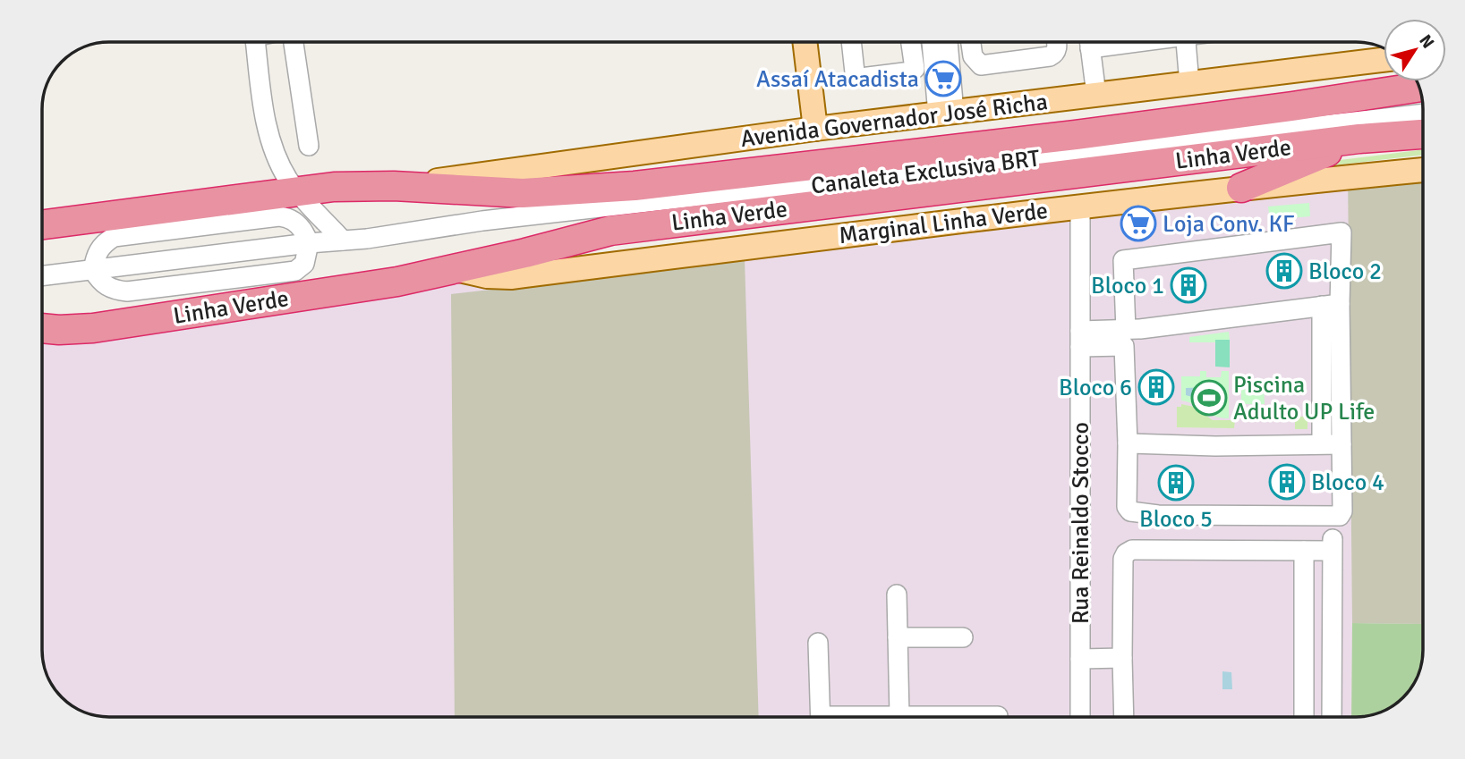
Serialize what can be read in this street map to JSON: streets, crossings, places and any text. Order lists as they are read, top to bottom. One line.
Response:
{"streets":{"highway":["Linha Verde"],"main road":["Avenida Governador José Richa","Marginal Linha Verde"],"street":["Canaleta Exclusiva BRT","Rua Reinaldo Stocco"]},"crossings":[["Avenida Governador José Richa","Linha Verde"],["Linha Verde","Marginal Linha Verde"],["Marginal Linha Verde","Rua Reinaldo Stocco"]],"places":{"supermarket":["Assaí Atacadista","Loja Conv. KF"],"building":["Bloco 2","Bloco 1","Bloco 6","Bloco 4","Bloco 5"],"sports":["Piscina Adulto UP Life"]},"north":"top right"}
